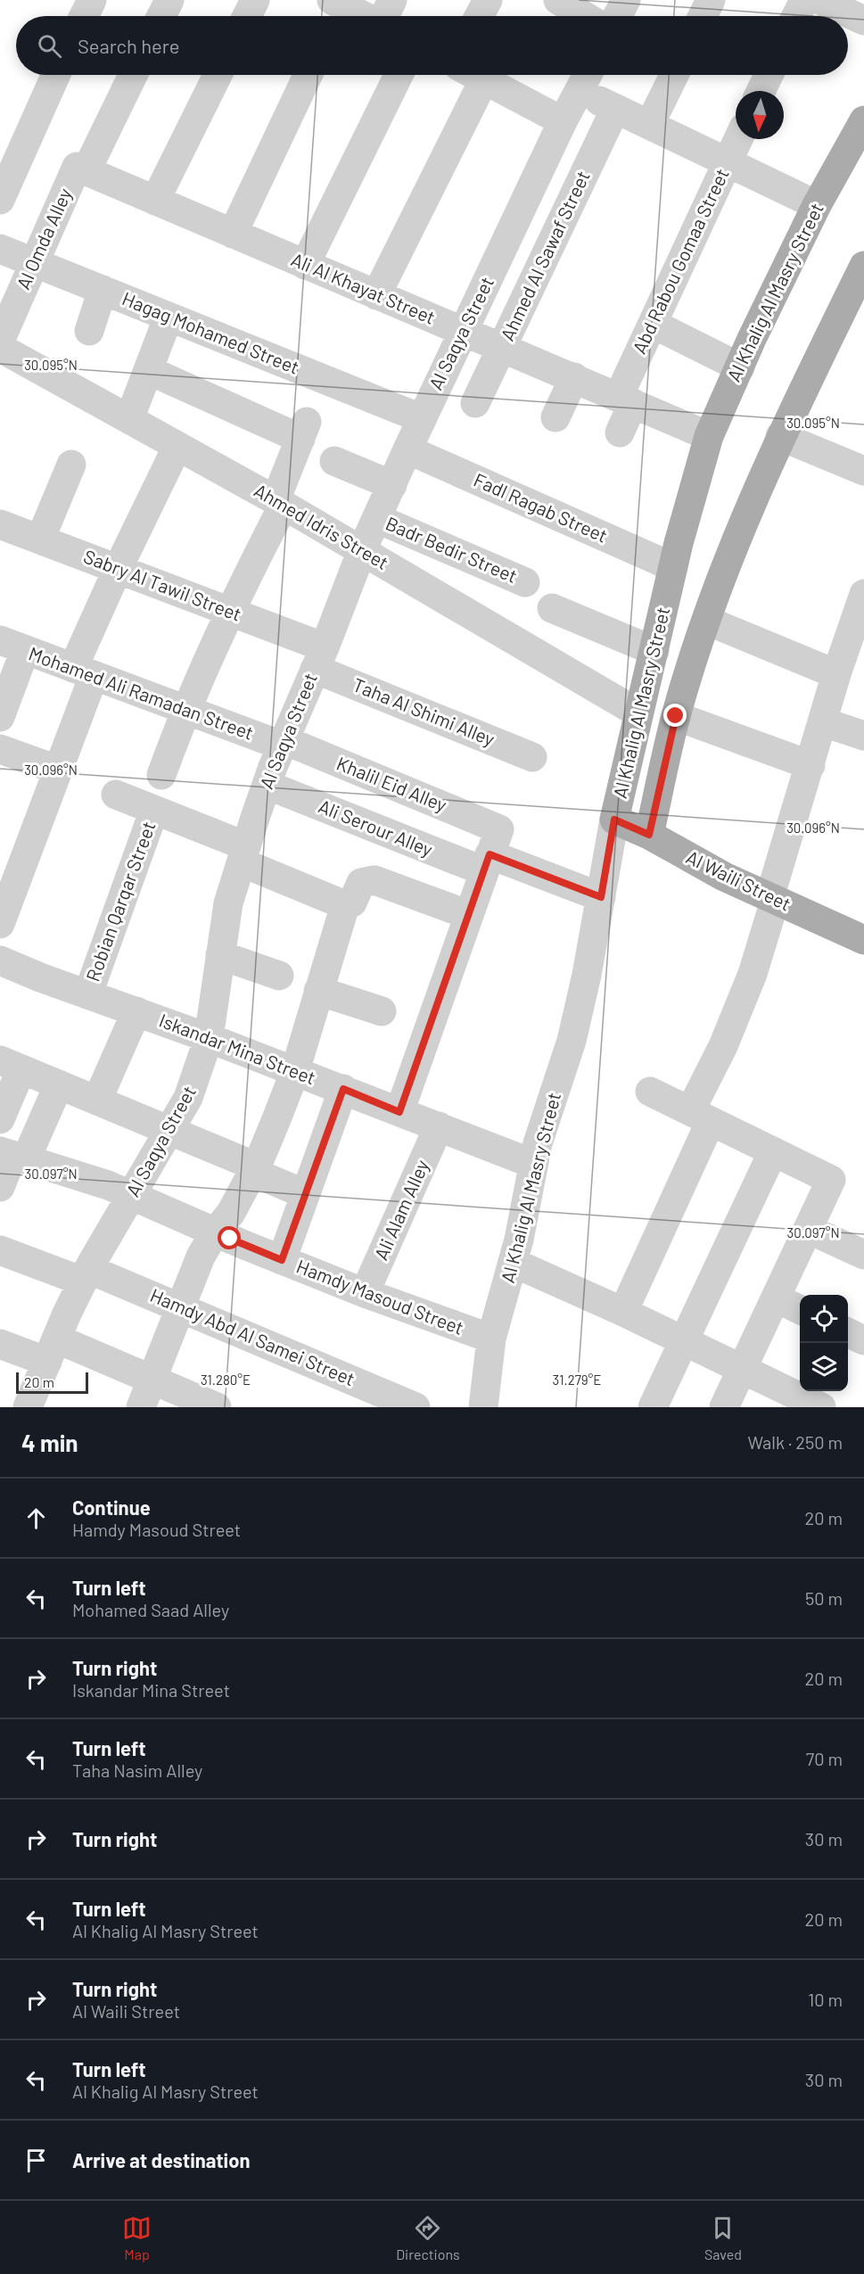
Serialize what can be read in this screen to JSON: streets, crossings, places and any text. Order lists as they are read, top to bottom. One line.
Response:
{"streets":{"main road":["Al Khalig Al Masry Street","Al Waili Street"],"street":["Al Omda Alley","Ahmed Al Sawaf Street","Abd Rabou Gomaa Street","Ali Al Khayat Street","Hagag Mohamed Street","Al Saqya Street","Fadl Ragab Street","Ahmed Idris Street","Badr Bedir Street","Sabry Al Tawil Street","Mohamed Ali Ramadan Street","Taha Al Shimi Alley","Khalil Eid Alley","Ali Serour Alley","Robian Qarqar Street","Iskandar Mina Street","Ali Alam Alley","Hamdy Masoud Street","Hamdy Abd Al Samei Street"]},"crossings":[["Al Omda Alley","Ali Al Khayat Street"],["Al Omda Alley","Hagag Mohamed Street"],["Ahmed Al Sawaf Street","Ali Al Khayat Street"],["Abd Rabou Gomaa Street","Ali Al Khayat Street"],["Ali Al Khayat Street","Al Khalig Al Masry Street"],["Ali Al Khayat Street","Al Saqya Street"],["Al Khalig Al Masry Street","Fadl Ragab Street"],["Al Khalig Al Masry Street","Ahmed Idris Street"],["Al Khalig Al Masry Street","Al Waili Street"],["Al Khalig Al Masry Street","Iskandar Mina Street"],["Al Khalig Al Masry Street","Hamdy Masoud Street"],["Hagag Mohamed Street","Al Saqya Street"],["Al Saqya Street","Fadl Ragab Street"],["Al Saqya Street","Ahmed Idris Street"],["Al Saqya Street","Badr Bedir Street"],["Al Saqya Street","Sabry Al Tawil Street"],["Al Saqya Street","Mohamed Ali Ramadan Street"],["Al Saqya Street","Taha Al Shimi Alley"],["Al Saqya Street","Khalil Eid Alley"],["Al Saqya Street","Ali Serour Alley"],["Al Saqya Street","Iskandar Mina Street"],["Al Saqya Street","Hamdy Masoud Street"],["Al Saqya Street","Hamdy Abd Al Samei Street"],["Sabry Al Tawil Street","Taha Al Shimi Alley"],["Mohamed Ali Ramadan Street","Khalil Eid Alley"],["Khalil Eid Alley","Ali Serour Alley"],["Robian Qarqar Street","Iskandar Mina Street"],["Iskandar Mina Street","Ali Alam Alley"],["Ali Alam Alley","Hamdy Masoud Street"]],"scale_bar":"20 m","north":"bottom","page":{"search":"Search here","scale":"20 m","heading":["4 min","Walk · 250 m"],"list":[["Continue","Hamdy Masoud Street","20 m"],["Turn left","Mohamed Saad Alley","50 m"],["Turn right","Iskandar Mina Street","20 m"],["Turn left","Taha Nasim Alley","70 m"],["Turn right","30 m"],["Turn left","Al Khalig Al Masry Street","20 m"],["Turn right","Al Waili Street","10 m"],["Turn left","Al Khalig Al Masry Street","30 m"],"Arrive at destination"],"nav":["Map","Directions","Saved"]},"coordinates":["30.095°N","30.096°N","30.097°N","31.280°E","31.279°E"]}
